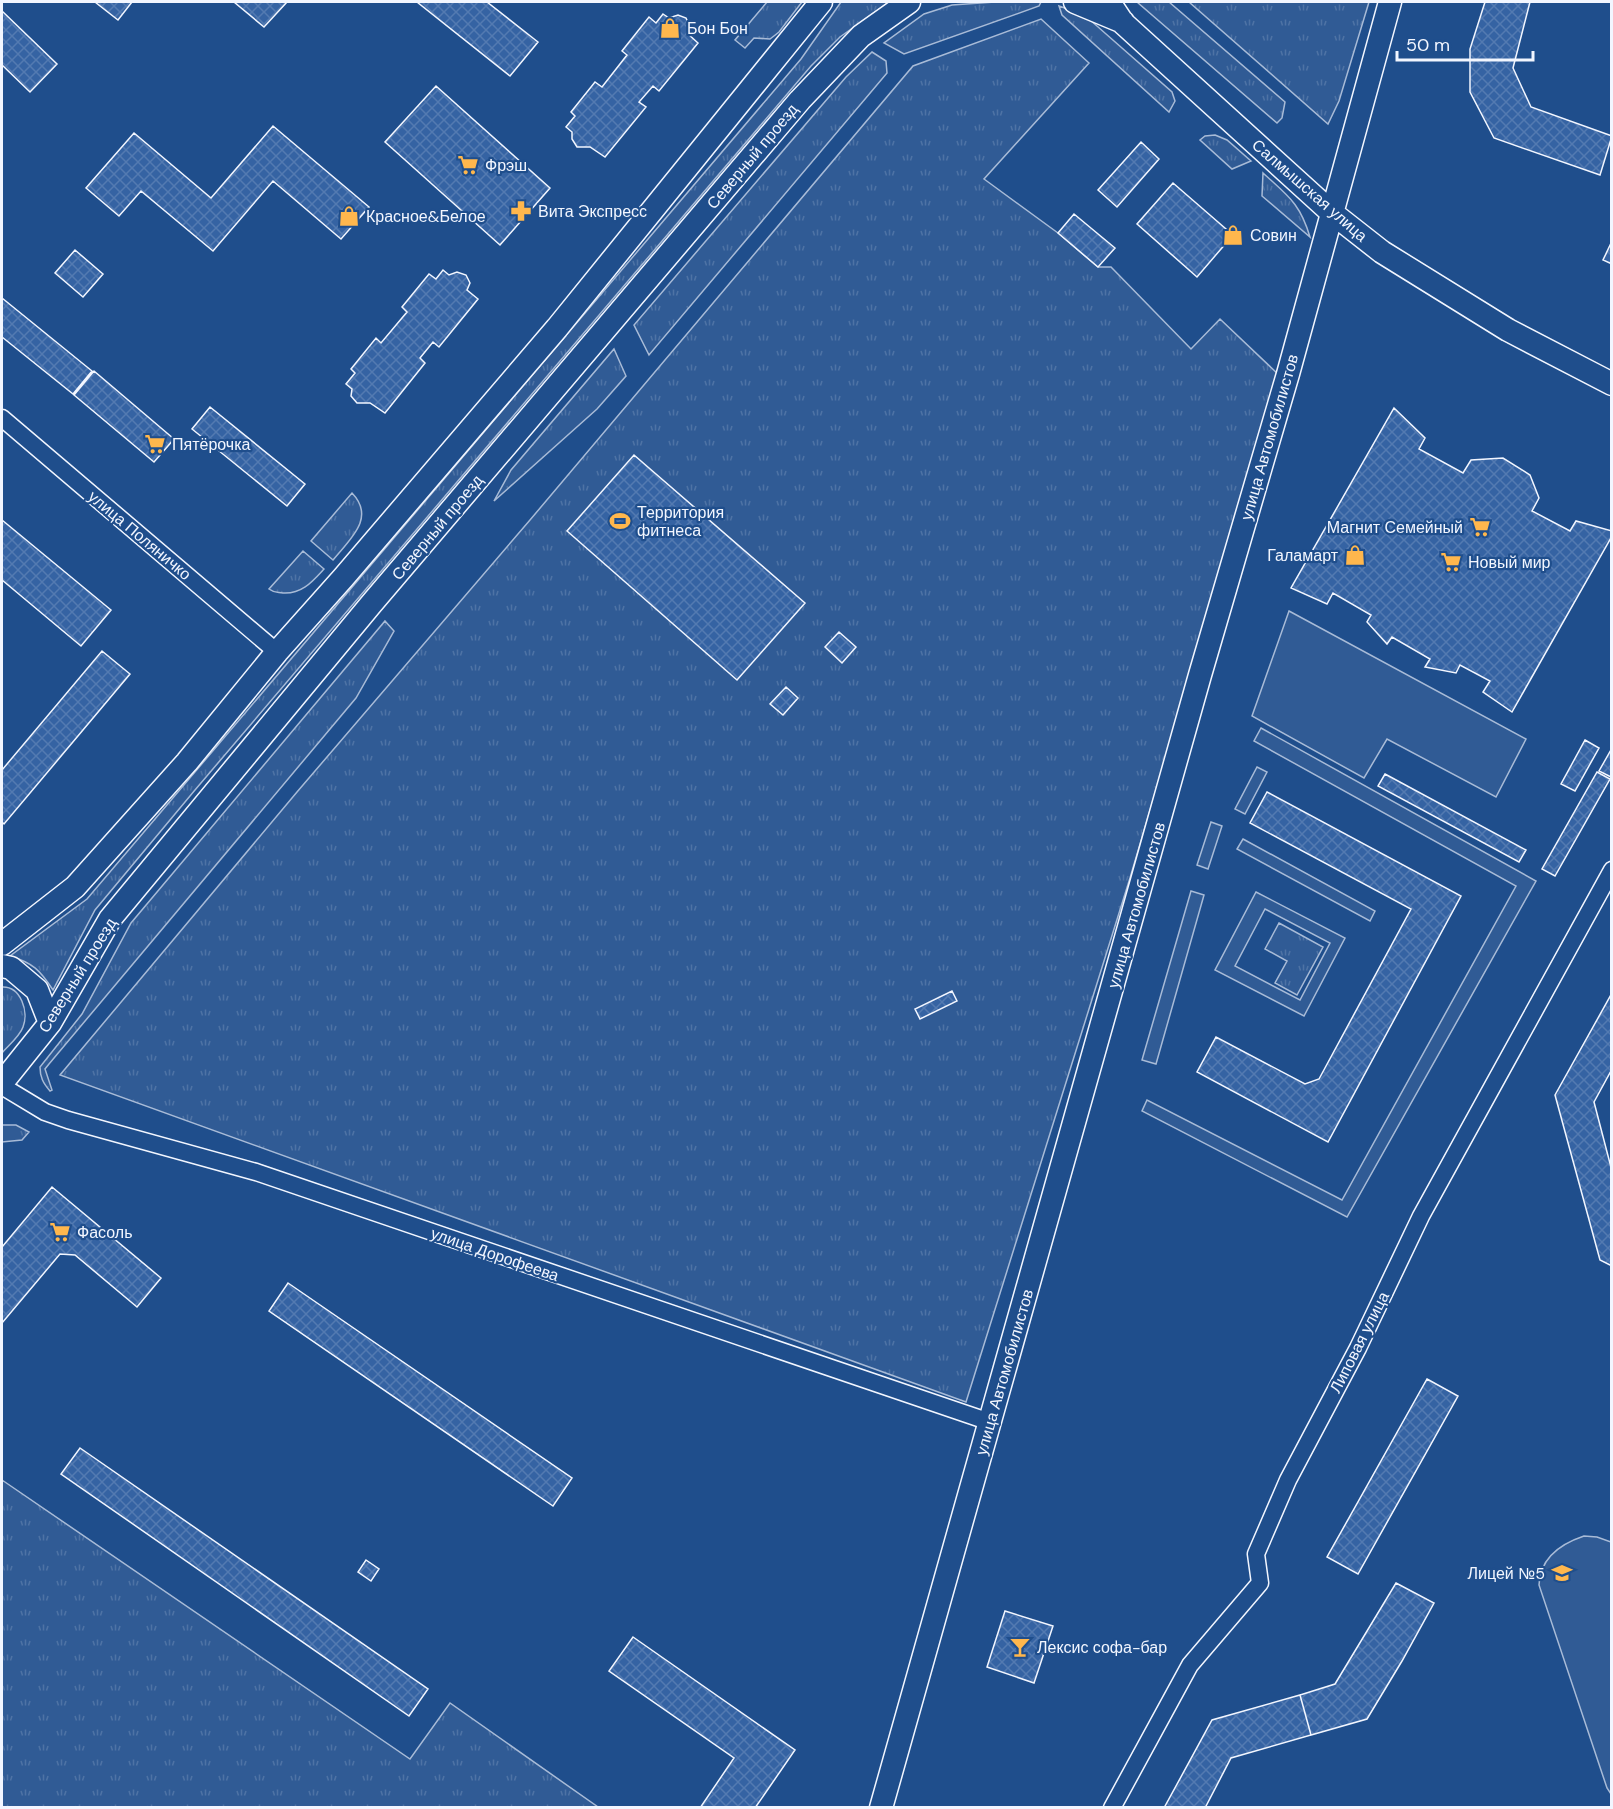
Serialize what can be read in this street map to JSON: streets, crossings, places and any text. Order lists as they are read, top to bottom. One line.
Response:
{"streets":{"main road":["Северный проезд","Салмышская улица","улица Автомобилистов"],"street":["улица Поляничко","улица Дорофеева","Липовая улица"]},"crossings":[["Северный проезд","улица Дорофеева"],["Салмышская улица","улица Автомобилистов"],["улица Автомобилистов","улица Дорофеева"]],"places":{"shop":["Бон Бон","Красное&Белое","Совин","Галамарт"],"supermarket":["Фрэш","Пятёрочка","Магнит Семейный","Новый мир","Фасоль"],"pharmacy":["Вита Экспресс"],"sports":["Территория фитнеса"],"school or university":["Лицей №5"],"bar":["Лексис софа-бар"]},"scale_bar":"50 m"}
